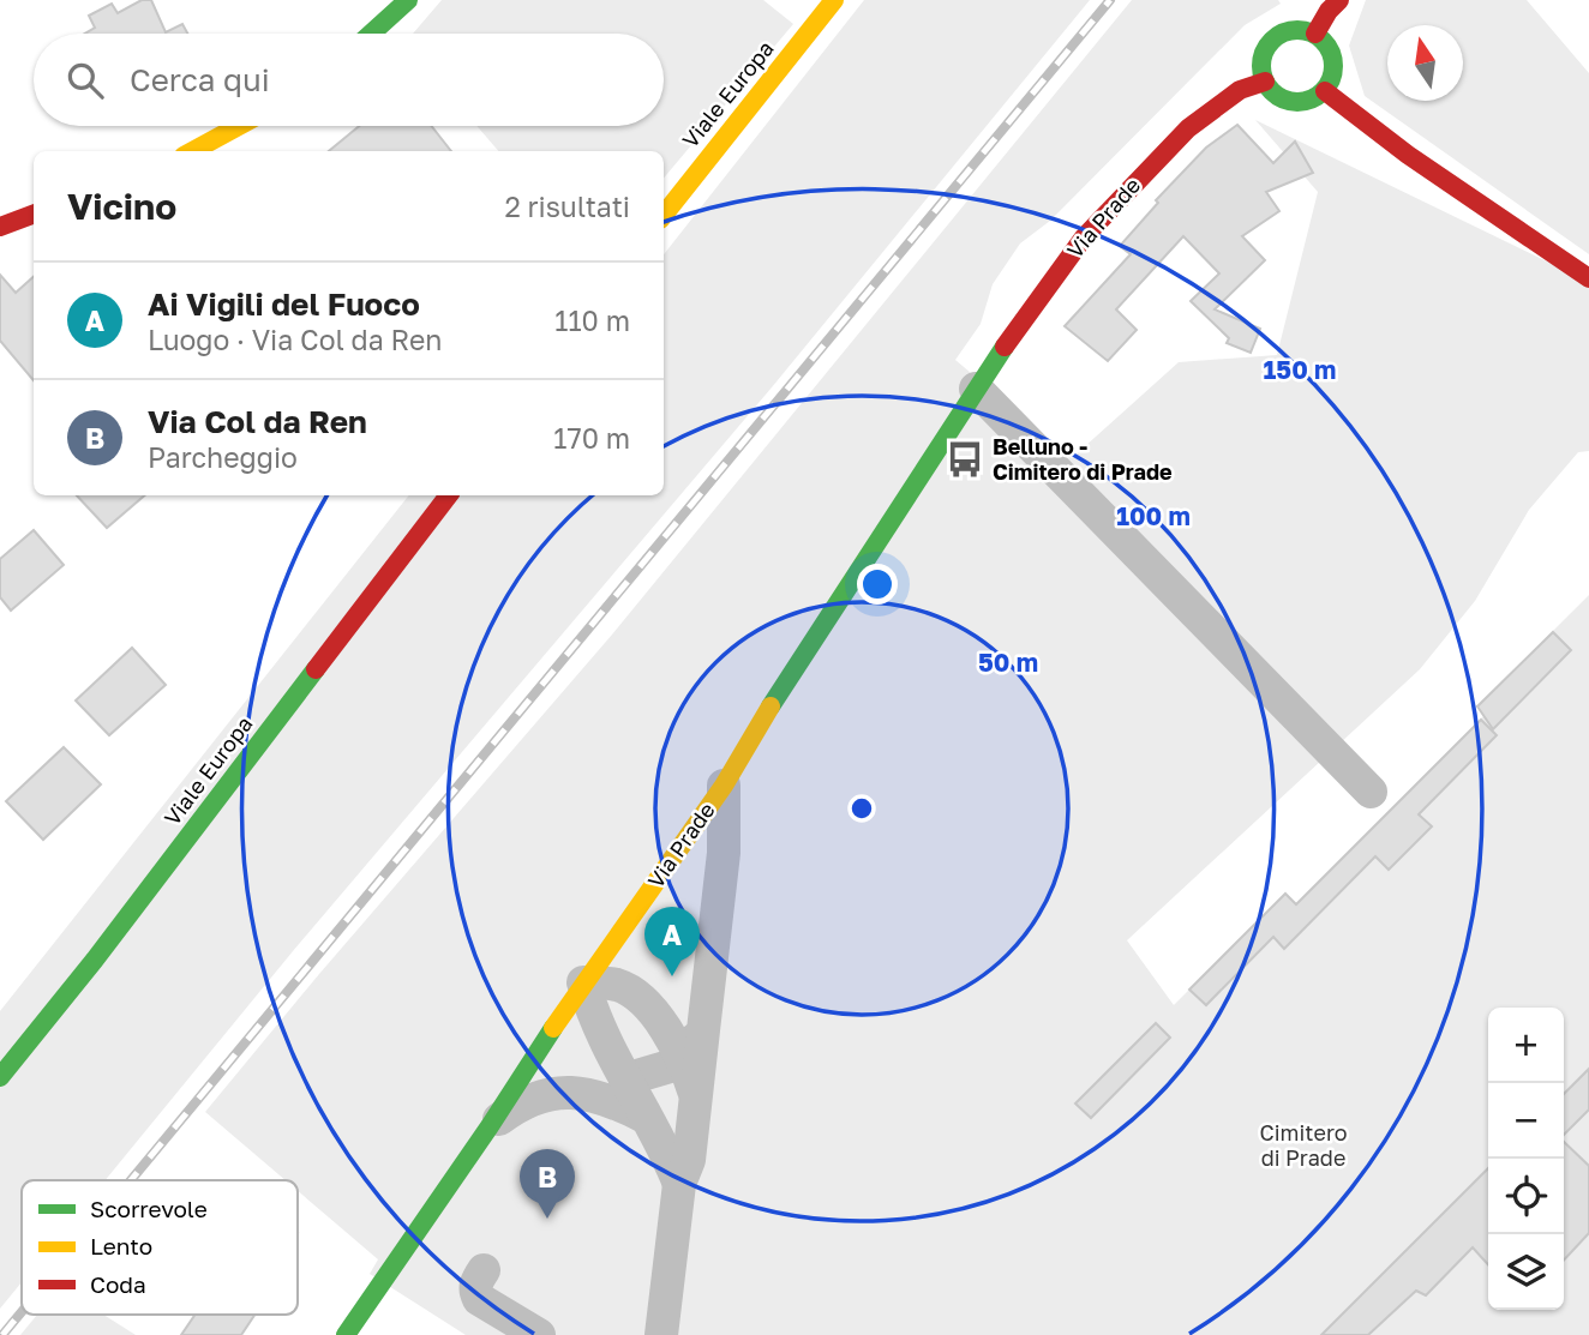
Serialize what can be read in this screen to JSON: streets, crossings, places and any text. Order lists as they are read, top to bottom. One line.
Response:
{"streets":{"main road":["Viale Europa","Via Prade"]},"parks":["Cimitero di Prade"],"places":{"bus stop":["Belluno - Cimitero di Prade"]},"legend":["Scorrevole","Lento","Coda"],"north":"top","page":{"search":"Cerca qui","heading":["Vicino","2 risultati"],"list":[{"mark":"A","name":"Ai Vigili del Fuoco","note":"Luogo · Via Col da Ren","value":"110 m"},{"mark":"B","name":"Via Col da Ren","note":"Parcheggio","value":"170 m"}],"pins":["A","B"],"map_buttons":["+","−"]},"rings":["150 m","100 m","50 m"]}
